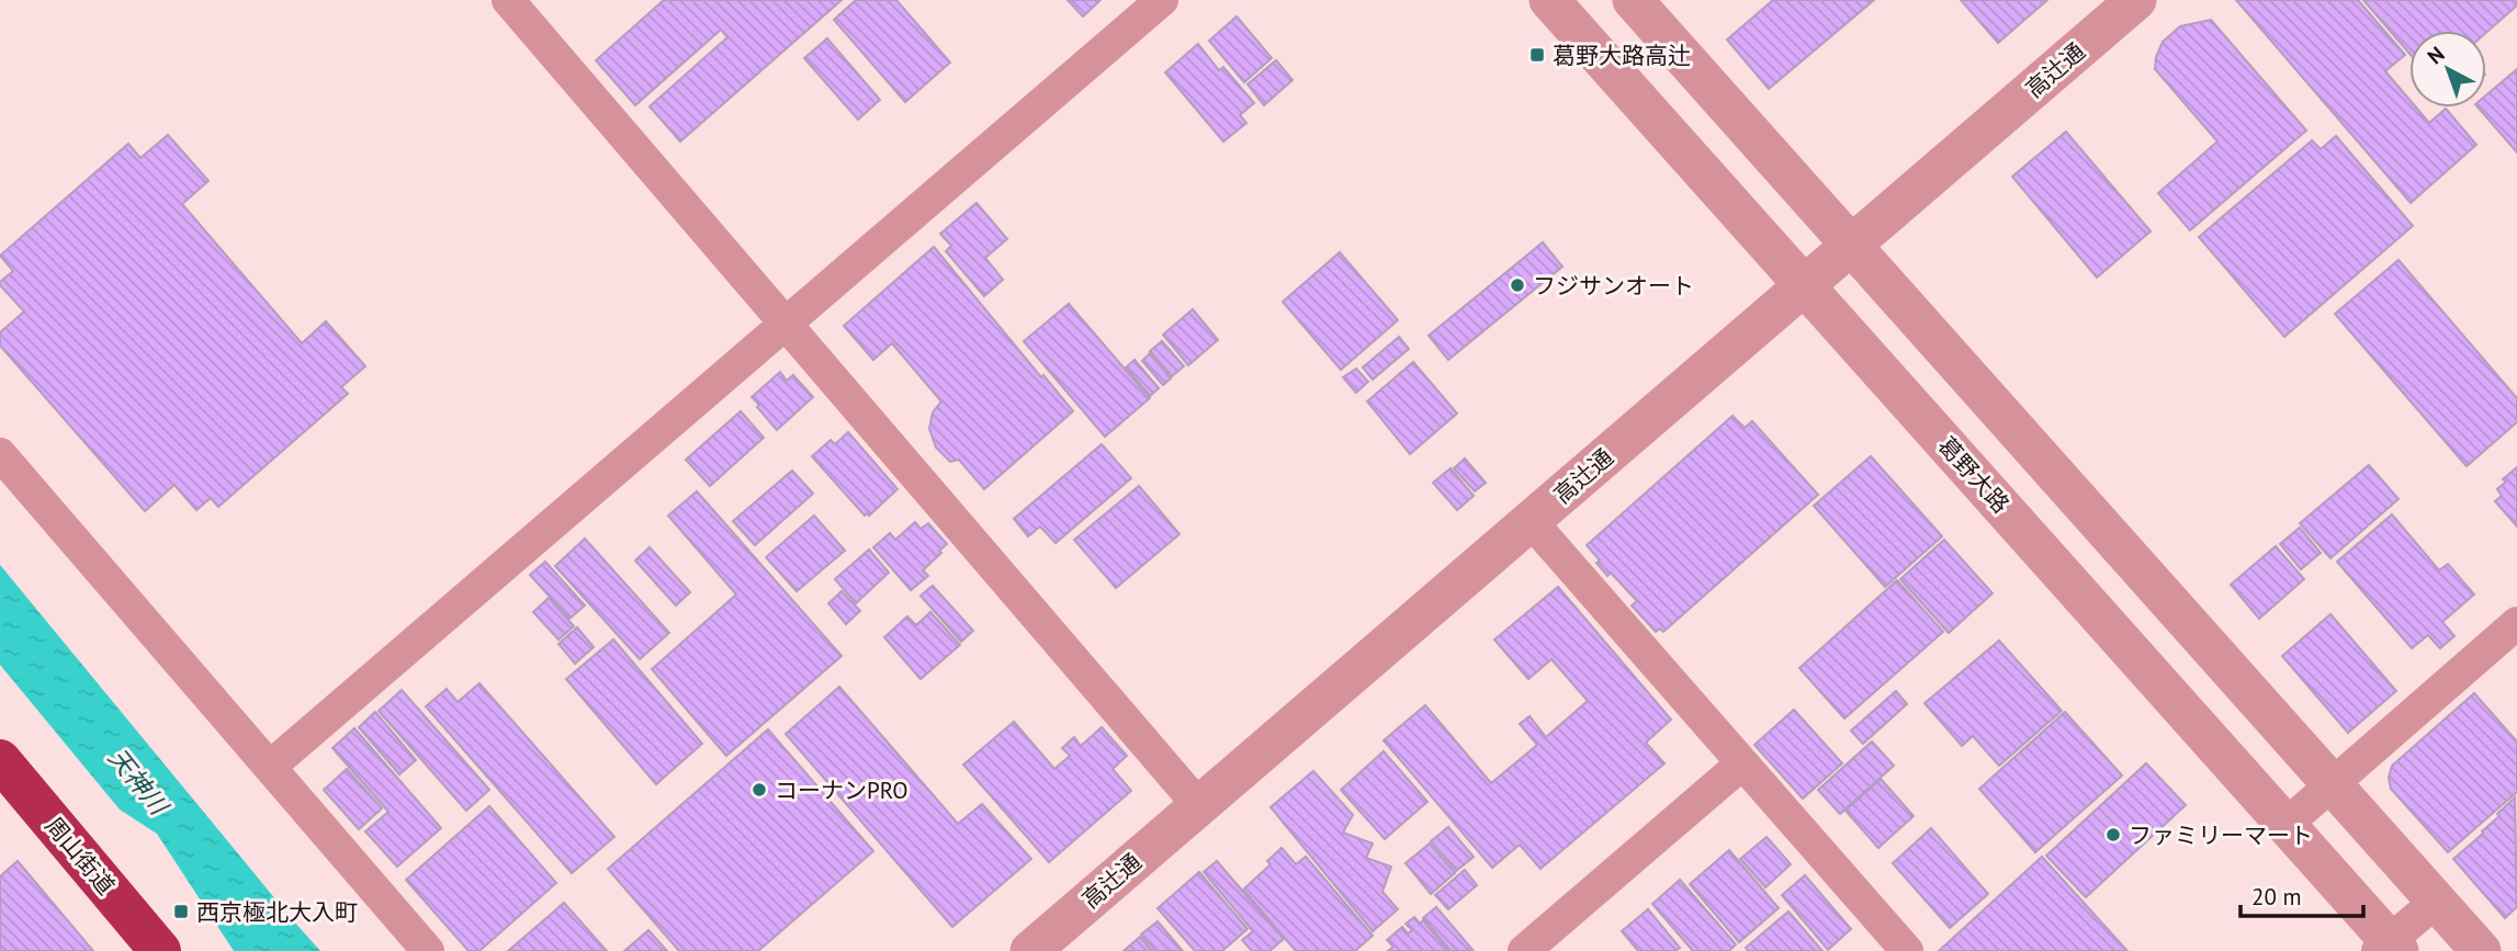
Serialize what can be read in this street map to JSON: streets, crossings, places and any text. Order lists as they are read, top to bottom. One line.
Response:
{"streets":{"highway":["周山街道"],"street":["高辻通","葛野大路"]},"crossings":[["高辻通","葛野大路"]],"water":["天神川"],"places":{"transit":["葛野大路高辻","西京極北大入町"],"other":["フジサンオート","コーナンPRO","ファミリーマート"]},"scale_bar":"20 m","north":"top left"}
